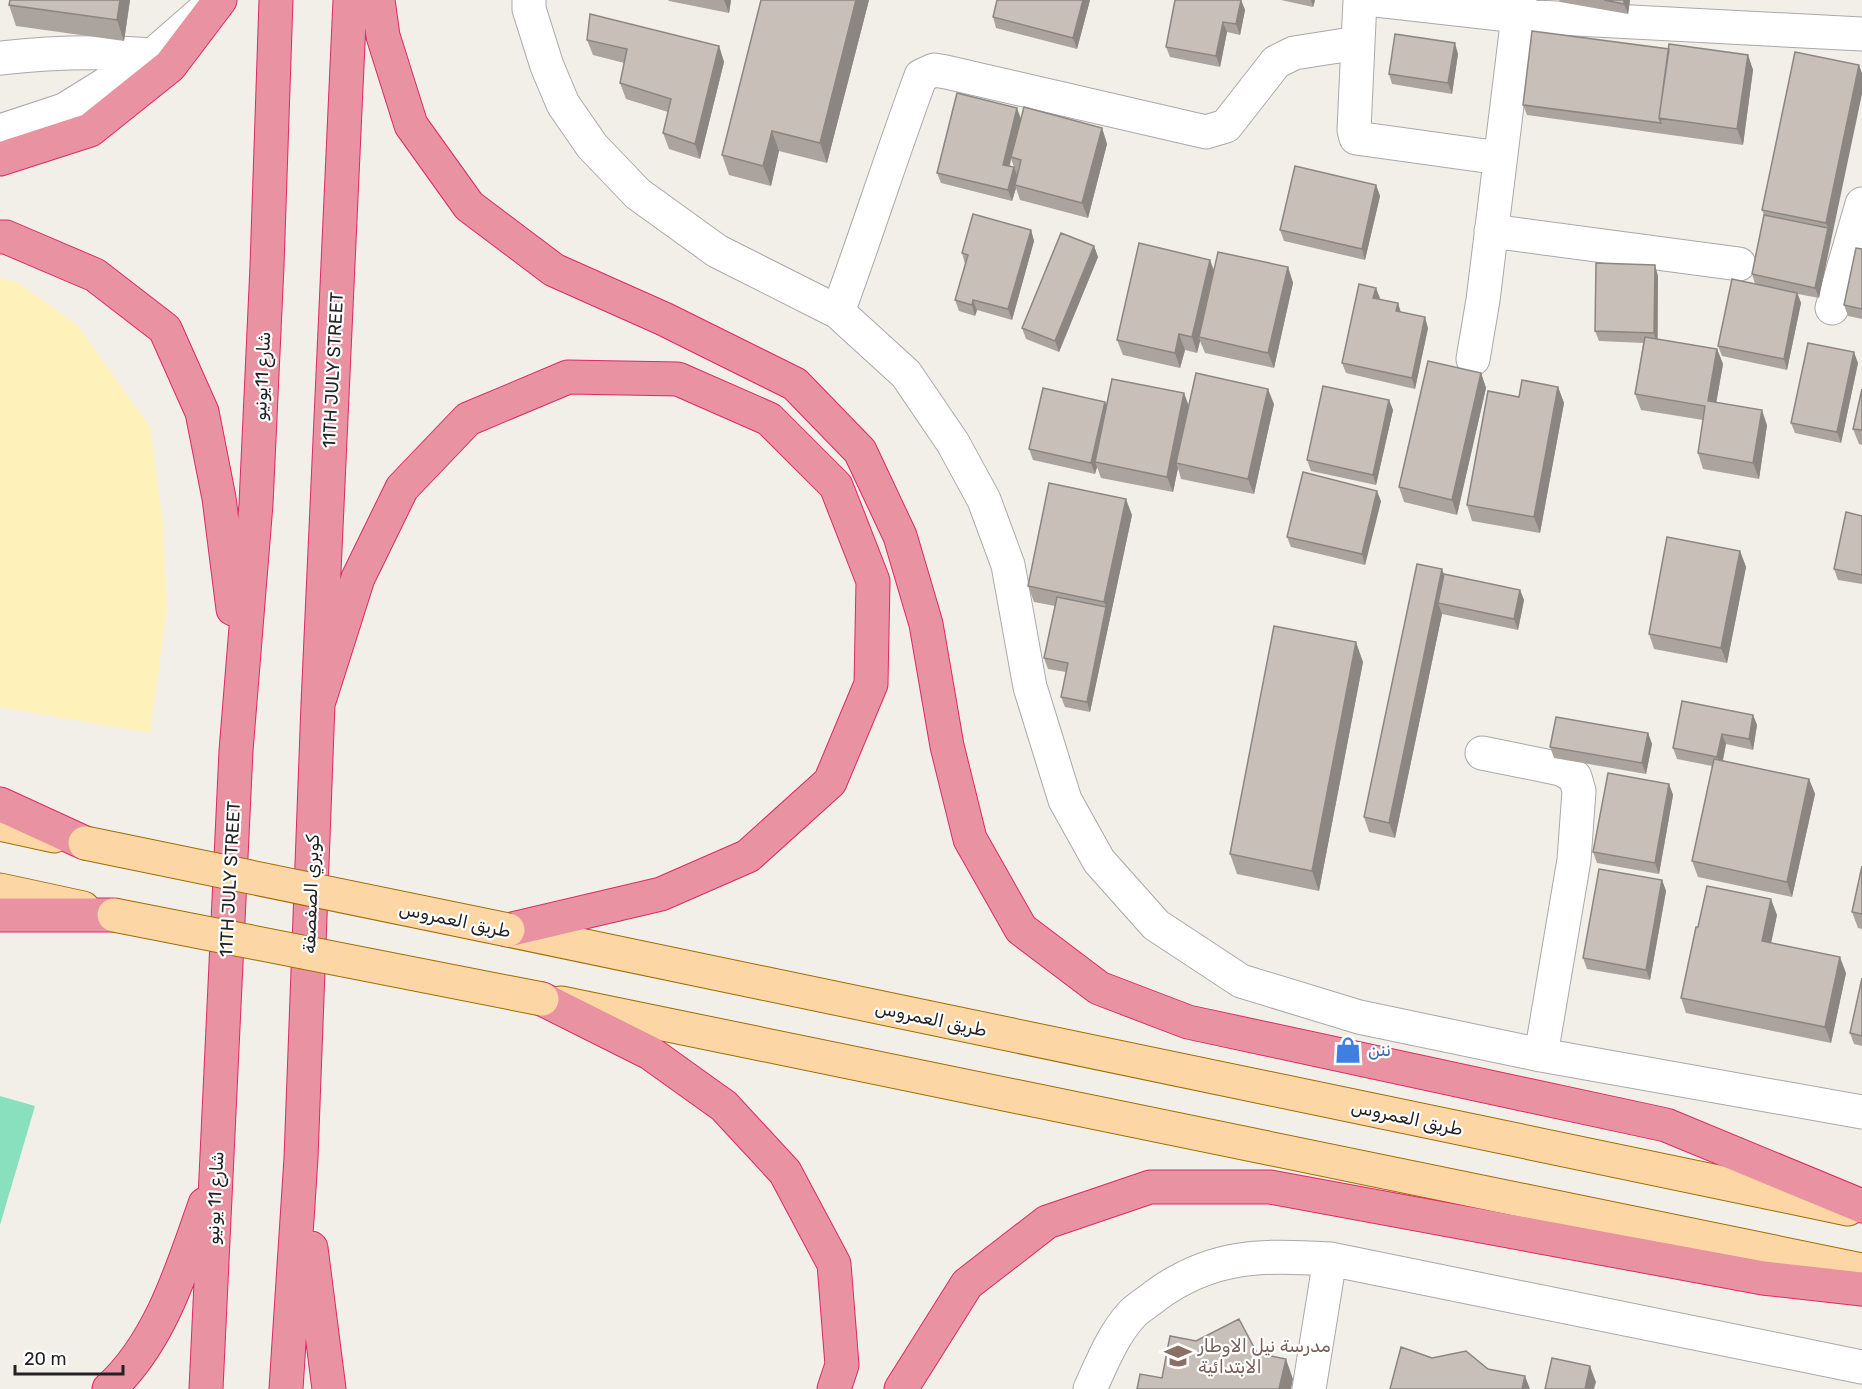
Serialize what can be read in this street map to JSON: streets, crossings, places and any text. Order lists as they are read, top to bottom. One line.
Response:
{"streets":{"highway":["11TH JULY STREET","شارع 11يونيو","كوبري الصفصفة","شارع 11 يونيو"],"main road":["طريق العمروس"]},"crossings":[["11TH JULY STREET","شارع 11يونيو"],["11TH JULY STREET","كوبري الصفصفة"],["11TH JULY STREET","شارع 11 يونيو"]],"places":{"shop":["ننن"],"school or university":["مدرسة نيل الاوطار الابتدائية"]},"scale_bar":"20 m"}
